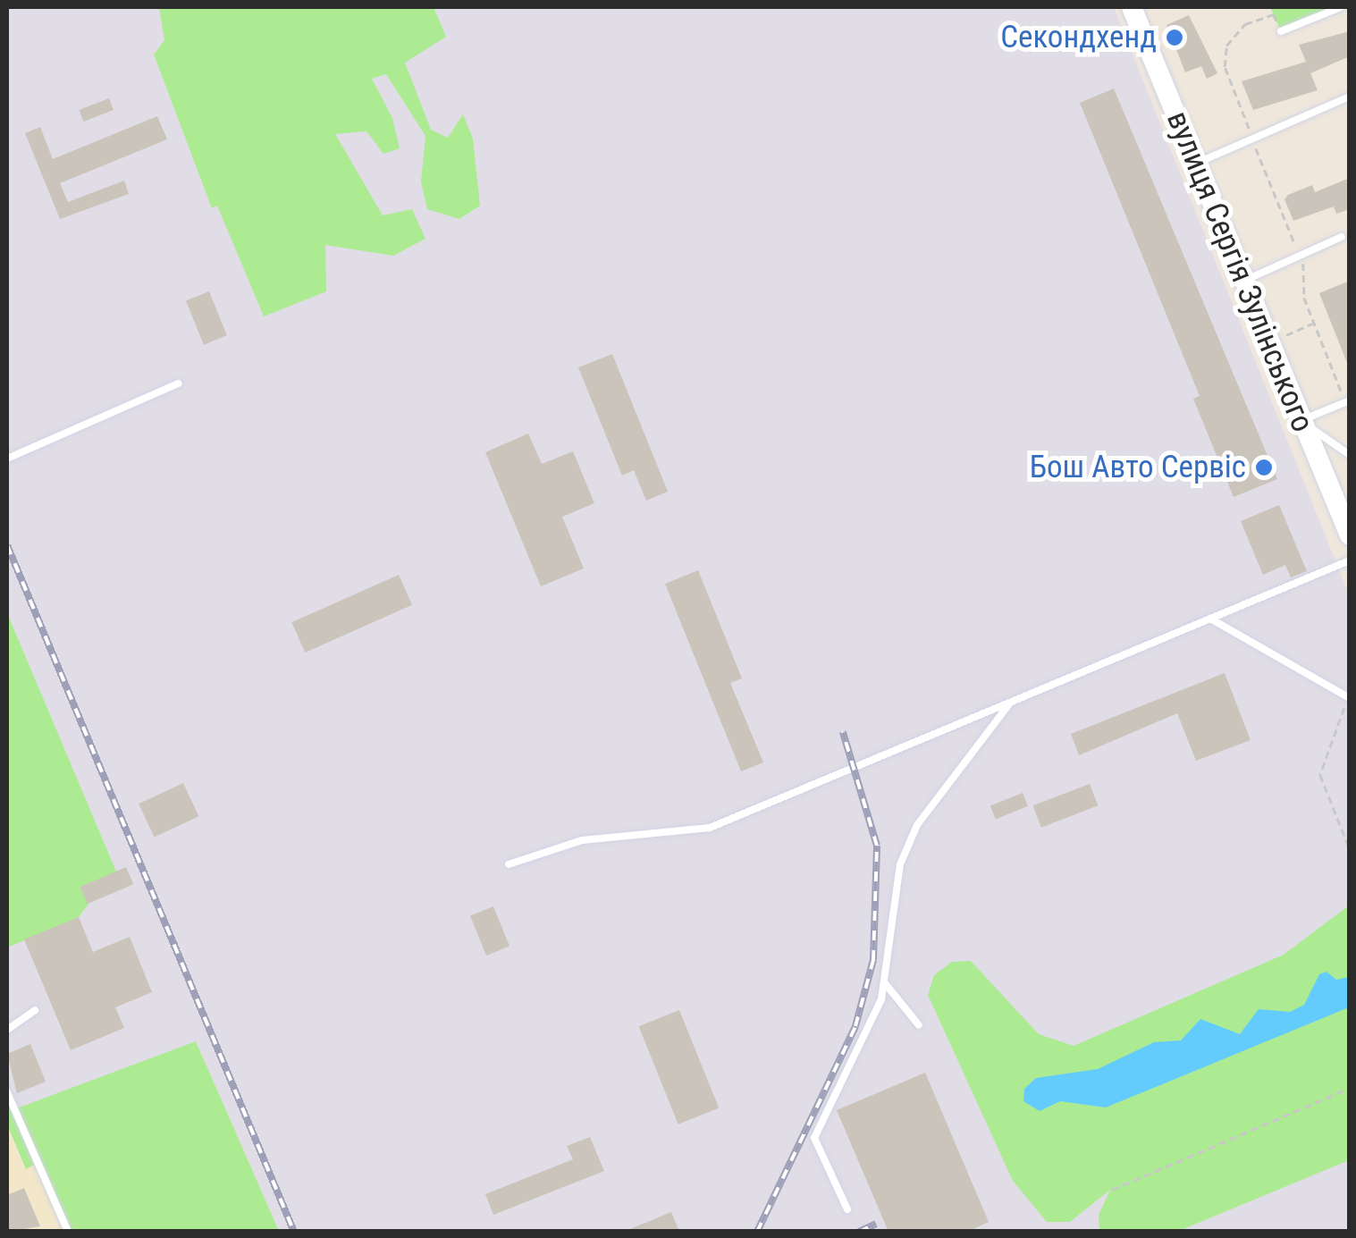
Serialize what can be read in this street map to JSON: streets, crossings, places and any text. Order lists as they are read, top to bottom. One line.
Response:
{"streets":{"street":["вулиця Сергія Зулінського"]},"places":["Секондхенд","Бош Авто Сервіс"]}
